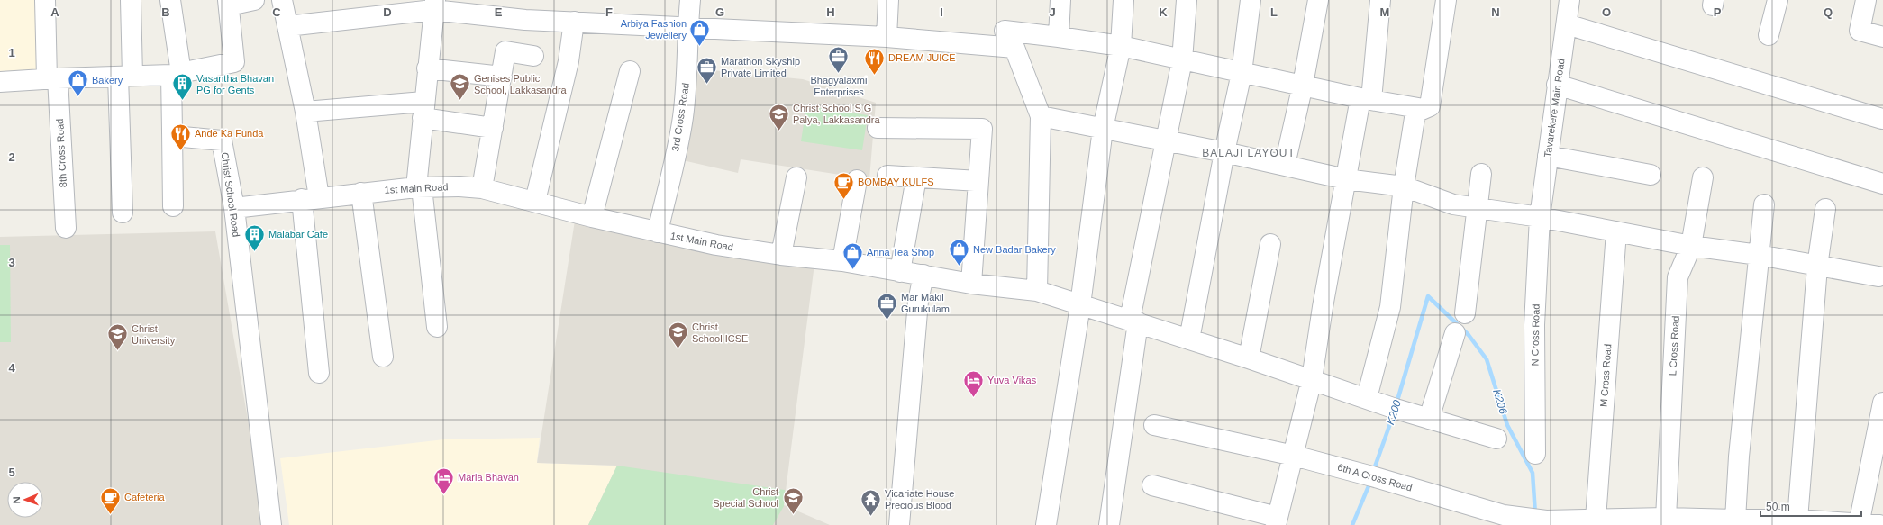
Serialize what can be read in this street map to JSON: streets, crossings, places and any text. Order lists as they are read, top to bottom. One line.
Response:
{"streets":{"street":["Tavarekere Main Road","3rd Cross Road","8th Cross Road","1st Main Road","Christ School Road","N Cross Road","L Cross Road","M Cross Road","6th A Cross Road"]},"crossings":[["Tavarekere Main Road","N Cross Road"],["3rd Cross Road","1st Main Road"],["1st Main Road","Christ School Road"],["L Cross Road","6th A Cross Road"],["M Cross Road","6th A Cross Road"]],"districts":["BALAJI LAYOUT"],"water":["K206","K200"],"places":{"shop":["Arbiya Fashion Jewellery","Bakery","New Badar Bakery","Anna Tea Shop"],"office":["Bhagyalaxmi Enterprises","Marathon Skyship Private Limited","Mar Makil Gurukulam"],"restaurant":["DREAM JUICE","Ande Ka Funda"],"building":["Vasantha Bhavan PG for Gents","Malabar Cafe"],"school or university":["Genises Public School, Lakkasandra","Christ School S G Palya, Lakkasandra","Christ School ICSE","Christ University","Christ Special School"],"cafe":["BOMBAY KULFS","Cafeteria"],"hotel":["Yuva Vikas","Maria Bhavan"],"temple":["Vicariate House Precious Blood"]},"scale_bar":"50 m","north":"left","grid":{"columns":["A","B","C","D","E","F","G","H","I","J","K","L","M","N","O","P","Q"],"rows":["1","2","3","4","5"]}}
